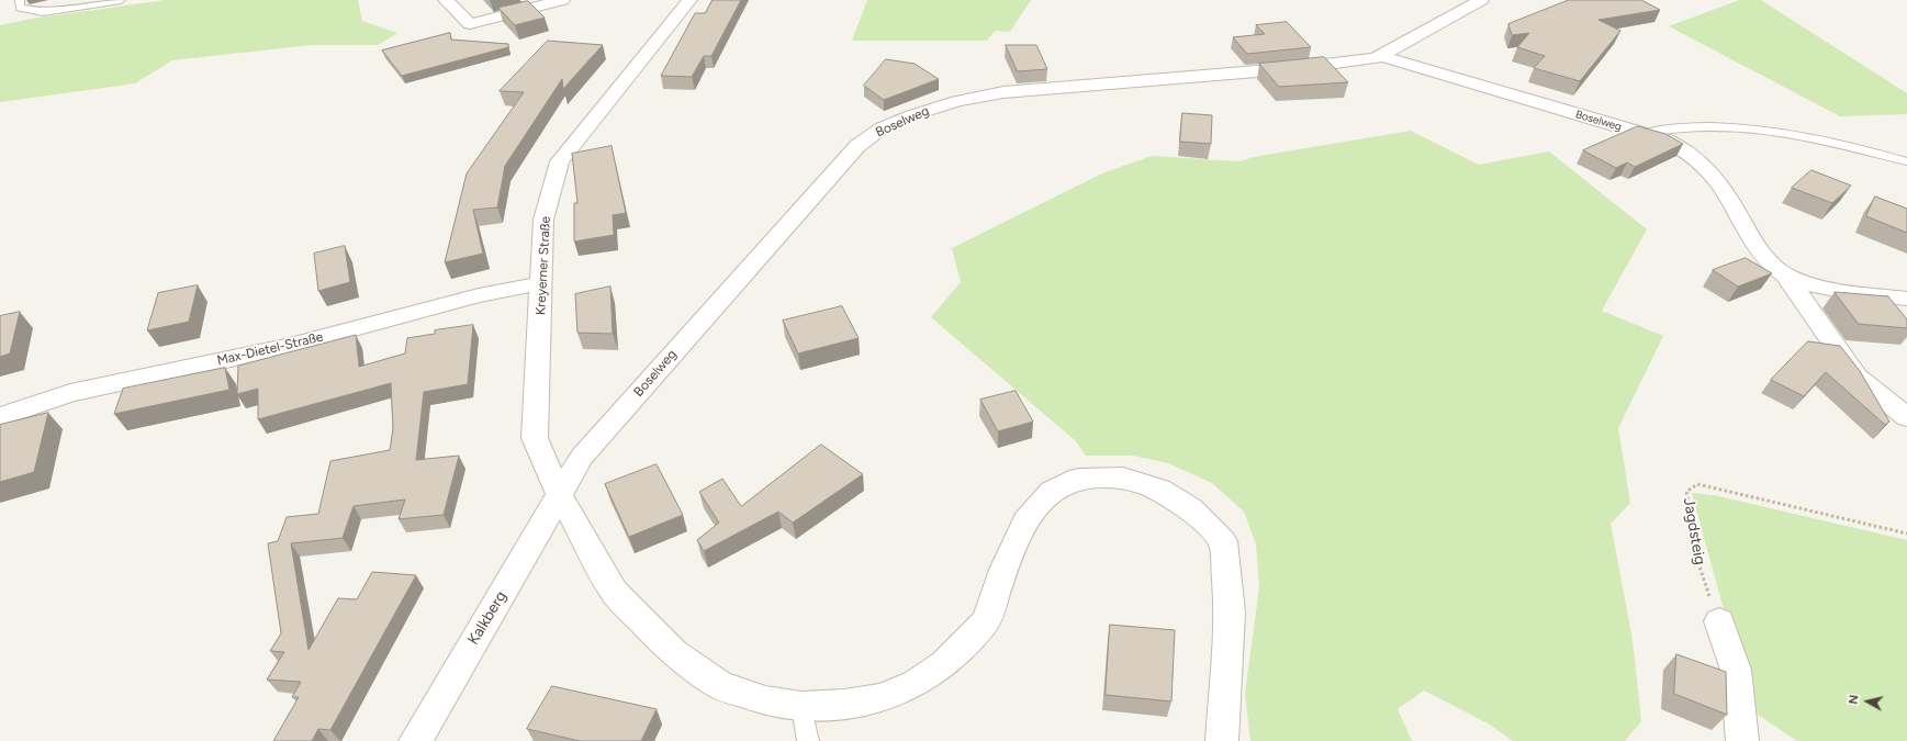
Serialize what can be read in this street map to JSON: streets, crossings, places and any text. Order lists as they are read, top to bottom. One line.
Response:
{"streets":{"street":["Boselweg","Kreyerner Straße","Max-Dietel-Straße","Kalkberg"],"path":["Jagdsteig"]},"crossings":[["Boselweg","Kreyerner Straße"],["Boselweg","Kalkberg"],["Kreyerner Straße","Max-Dietel-Straße"],["Kreyerner Straße","Kalkberg"]],"north":"left"}
